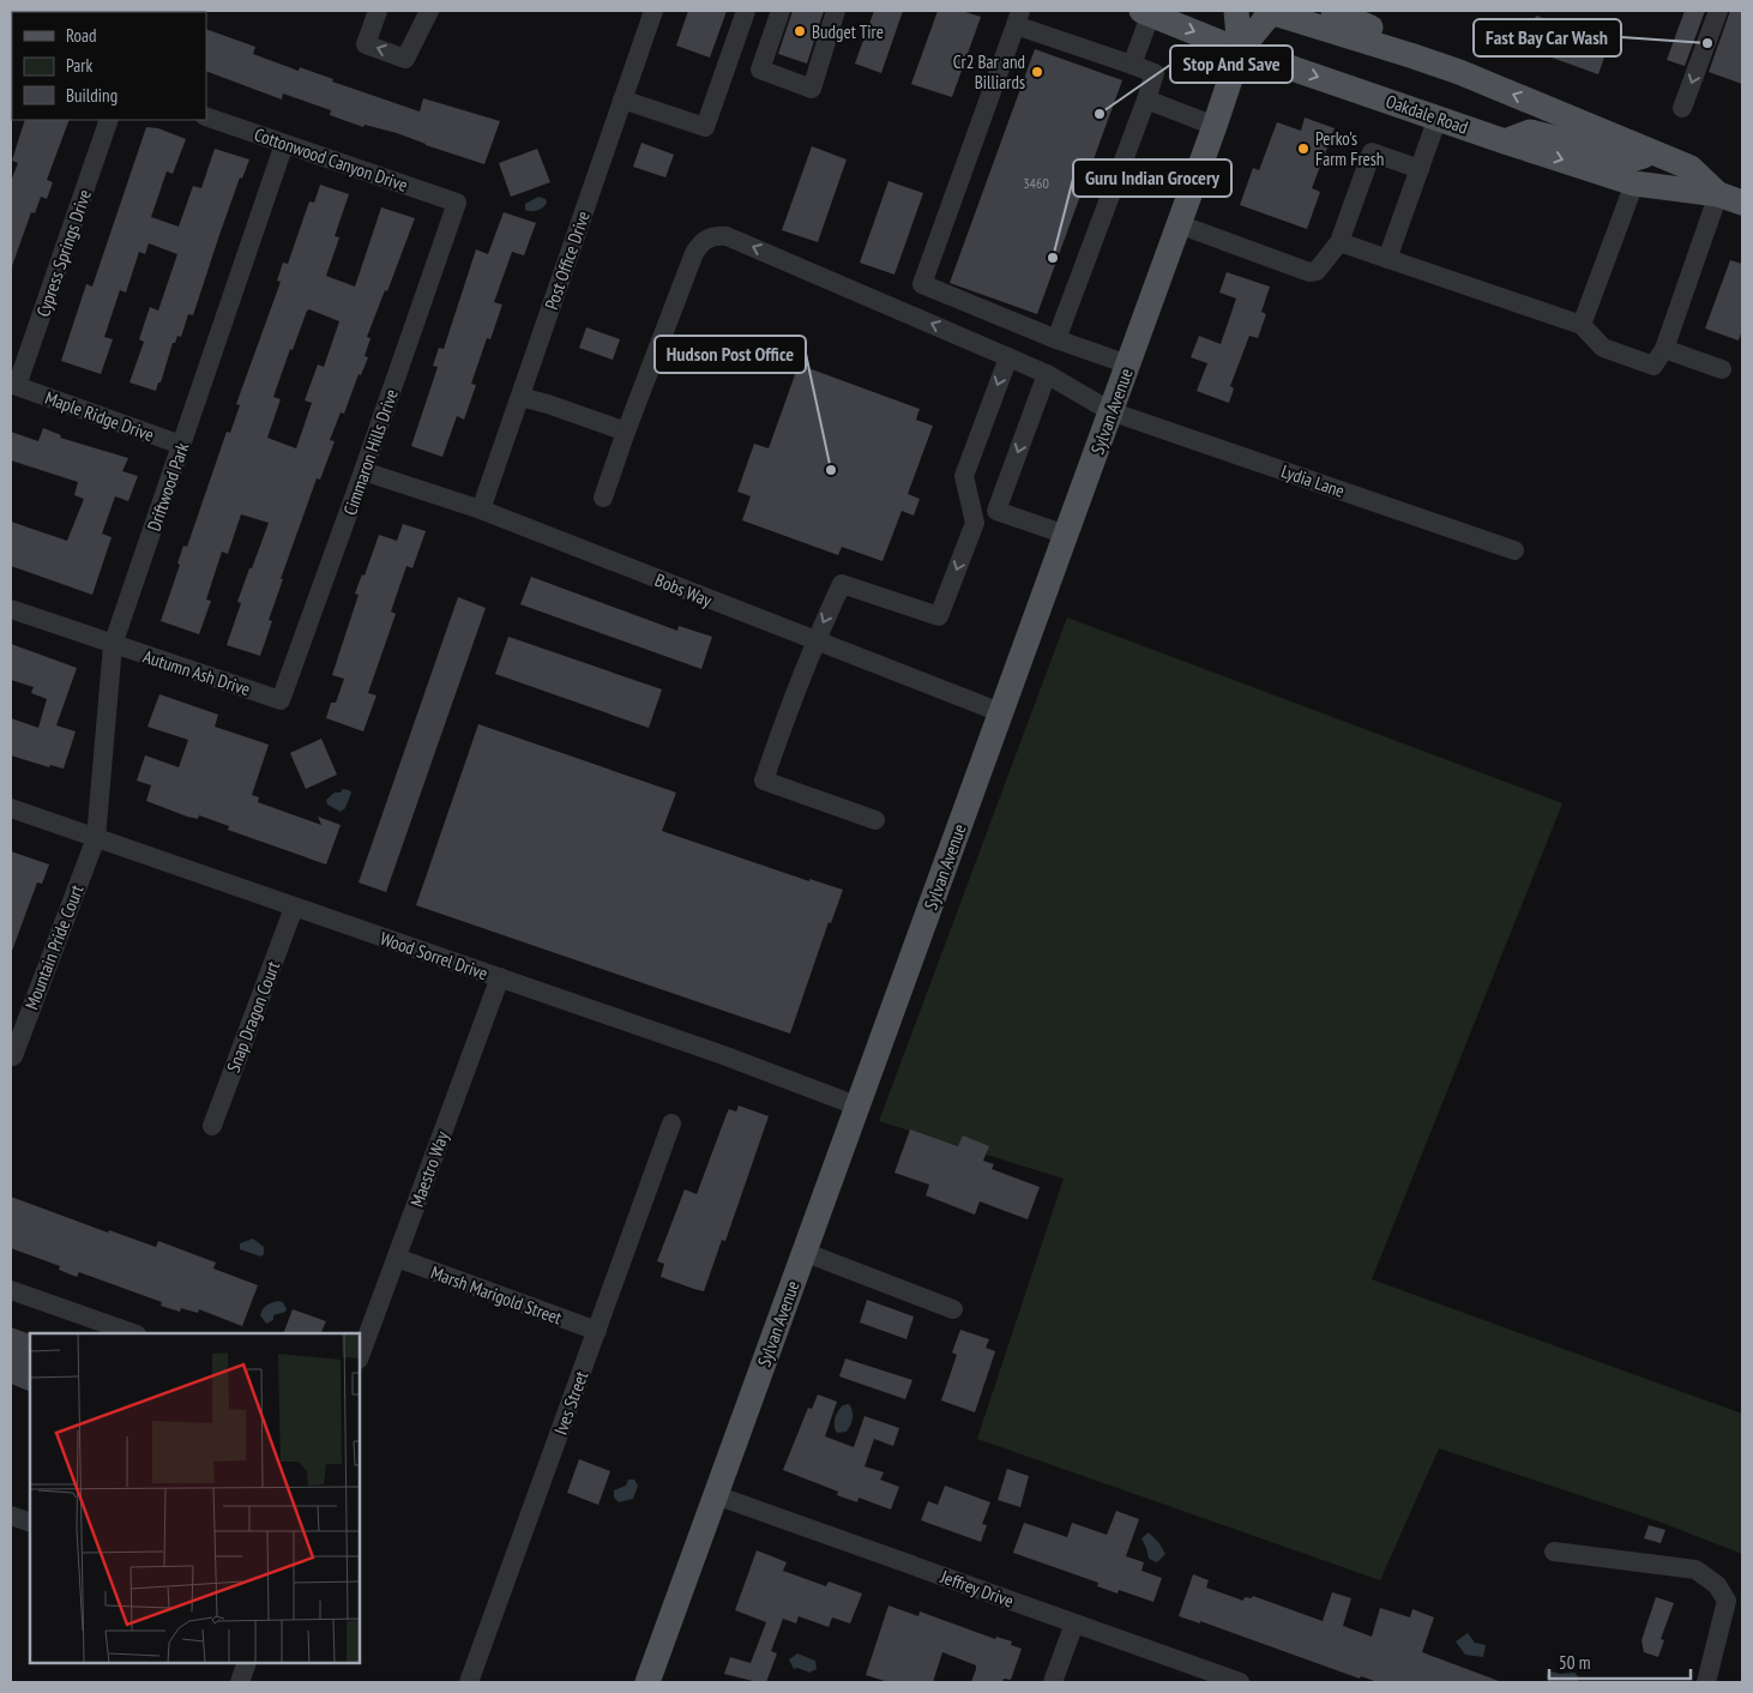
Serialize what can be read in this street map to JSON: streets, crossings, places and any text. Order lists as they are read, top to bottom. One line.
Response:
{"streets":{"main road":["Oakdale Road","Sylvan Avenue"],"street":["Cottonwood Canyon Drive","Cypress Springs Drive","Post Office Drive","Maple Ridge Drive","Cimmaron Hills Drive","Lydia Lane","Driftwood Park","Bobs Way","Autumn Ash Drive","Mountain Pride Court","Wood Sorrel Drive","Snap Dragon Court","Maestro Way","Marsh Marigold Street","Ives Street","Jeffrey Drive"]},"crossings":[["Oakdale Road","Sylvan Avenue"],["Cottonwood Canyon Drive","Cimmaron Hills Drive"],["Cottonwood Canyon Drive","Driftwood Park"],["Cypress Springs Drive","Maple Ridge Drive"],["Post Office Drive","Bobs Way"],["Sylvan Avenue","Lydia Lane"],["Sylvan Avenue","Bobs Way"],["Sylvan Avenue","Wood Sorrel Drive"],["Sylvan Avenue","Jeffrey Drive"],["Maple Ridge Drive","Driftwood Park"],["Cimmaron Hills Drive","Bobs Way"],["Cimmaron Hills Drive","Autumn Ash Drive"],["Driftwood Park","Autumn Ash Drive"],["Driftwood Park","Mountain Pride Court"],["Driftwood Park","Wood Sorrel Drive"],["Mountain Pride Court","Wood Sorrel Drive"],["Wood Sorrel Drive","Snap Dragon Court"],["Wood Sorrel Drive","Maestro Way"],["Maestro Way","Marsh Marigold Street"],["Marsh Marigold Street","Ives Street"]],"places":["Budget Tire","Fast Bay Car Wash","Cr2 Bar and Billiards","Stop And Save","Perko's Farm Fresh","Guru Indian Grocery","Hudson Post Office"],"house_numbers":["3460"],"legend":["Road","Park","Building"],"scale_bar":"50 m"}
